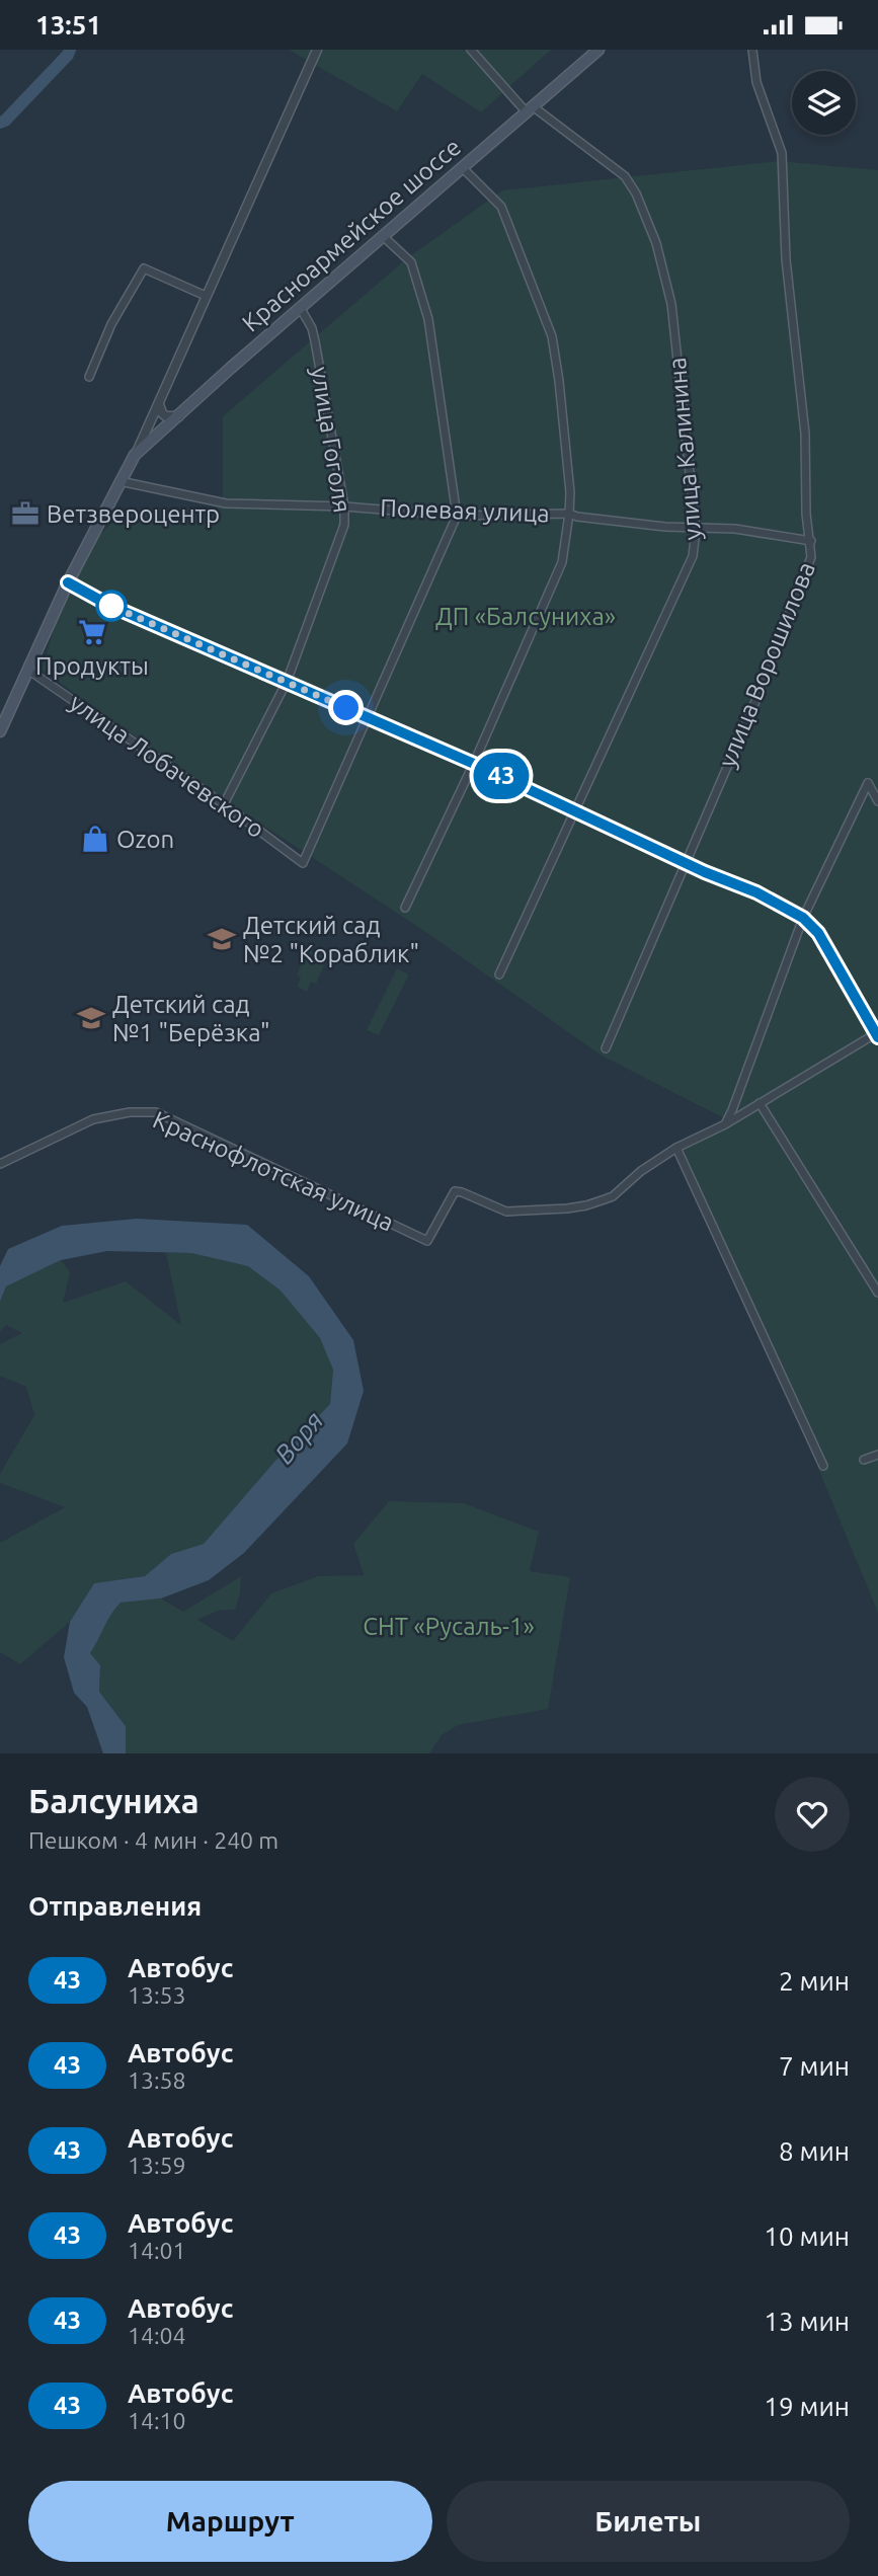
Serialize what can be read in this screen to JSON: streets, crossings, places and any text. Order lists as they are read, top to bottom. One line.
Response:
{"streets":{"main road":["Красноармейское шоссе"],"street":["улица Гоголя","улица Калинина","Полевая улица","улица Ворошилова","улица Лобачевского","Краснофлотская улица"]},"crossings":[["Красноармейское шоссе","улица Гоголя"],["Красноармейское шоссе","улица Калинина"],["Красноармейское шоссе","Полевая улица"],["Красноармейское шоссе","улица Лобачевского"],["улица Гоголя","Полевая улица"],["улица Гоголя","улица Лобачевского"],["улица Калинина","Полевая улица"],["Полевая улица","улица Ворошилова"]],"water":["Воря"],"parks":["ДП «Балсуниха»","СНТ «Русаль-1»"],"places":{"office":["Ветзвероцентр"],"supermarket":["Продукты"],"shop":["Ozon"],"school or university":["Детский сад №2 \"Кораблик\"","Детский сад №1 \"Берёзка\""]},"lines":["bus line 43"],"page":{"status":"13:51","on_map":"43","heading":[["Балсуниха","Пешком · 4 мин · 240 m"],"Отправления"],"list":[{"mark":"43","name":"Автобус","note":"13:53","value":"2 мин"},{"mark":"43","name":"Автобус","note":"13:58","value":"7 мин"},{"mark":"43","name":"Автобус","note":"13:59","value":"8 мин"},{"mark":"43","name":"Автобус","note":"14:01","value":"10 мин"},{"mark":"43","name":"Автобус","note":"14:04","value":"13 мин"},{"mark":"43","name":"Автобус","note":"14:10","value":"19 мин"}],"buttons":["Маршрут","Билеты"]}}
